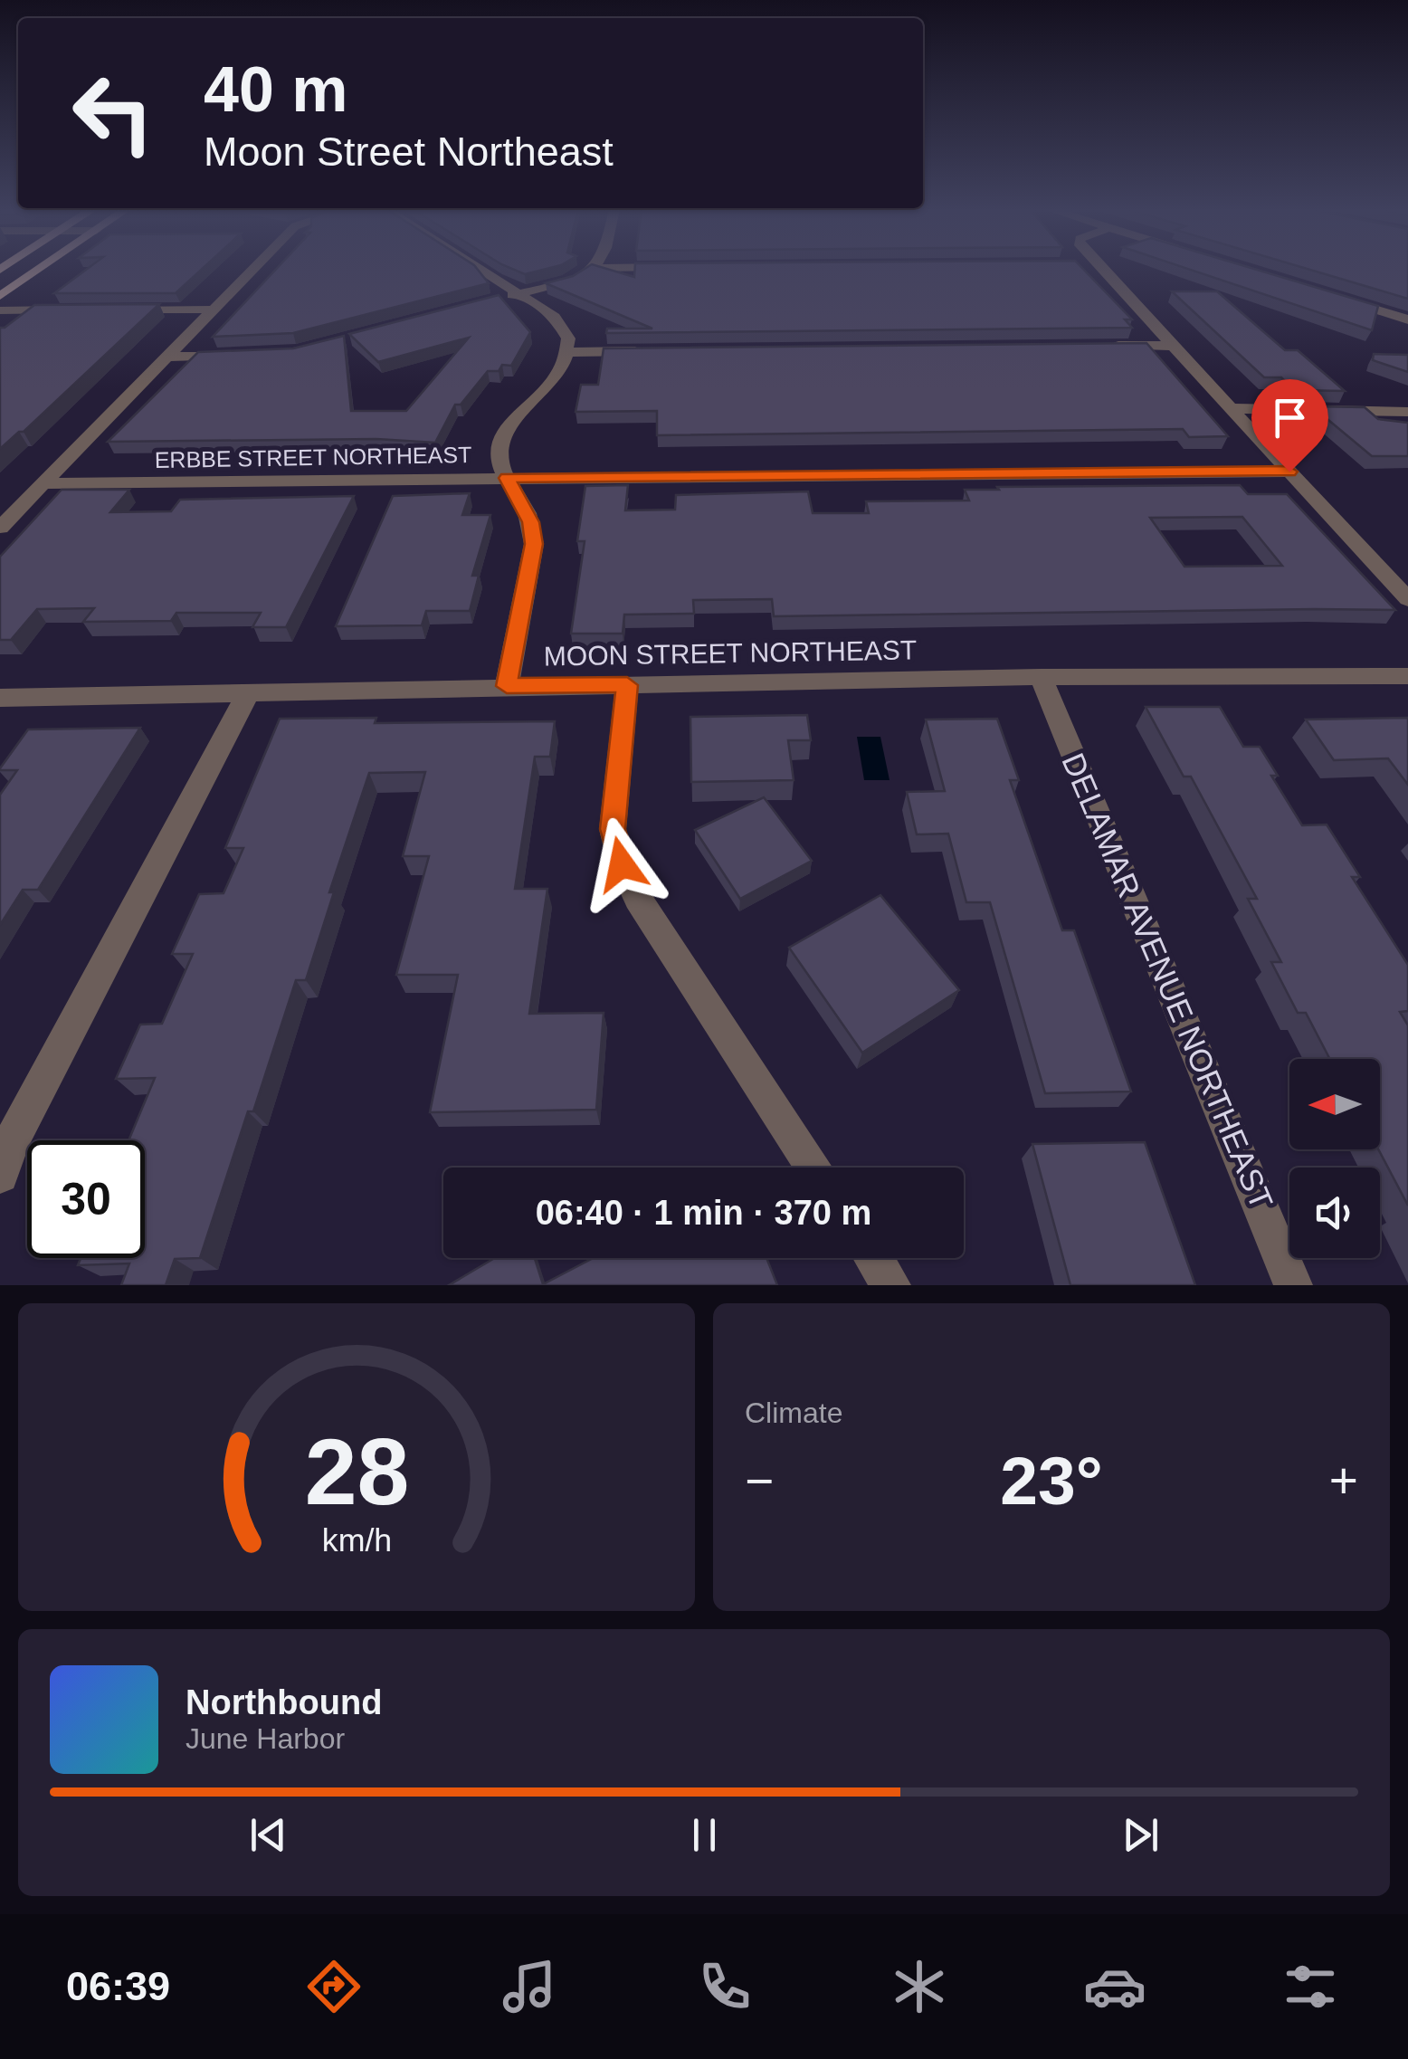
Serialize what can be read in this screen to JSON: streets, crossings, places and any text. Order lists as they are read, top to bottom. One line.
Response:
{"streets":{"street":["ERBBE STREET NORTHEAST","MOON STREET NORTHEAST","DELAMAR AVENUE NORTHEAST"]},"crossings":[["MOON STREET NORTHEAST","DELAMAR AVENUE NORTHEAST"]],"north":"left","page":{"turn":["40 m","Moon Street Northeast"],"limit":"30","trip":"06:40 · 1 min · 370 m","tile":"Climate","heat":["−","23°","+"],"song":["Northbound","June Harbor"],"tabs":"06:39","gauge":["28","km/h"]}}
